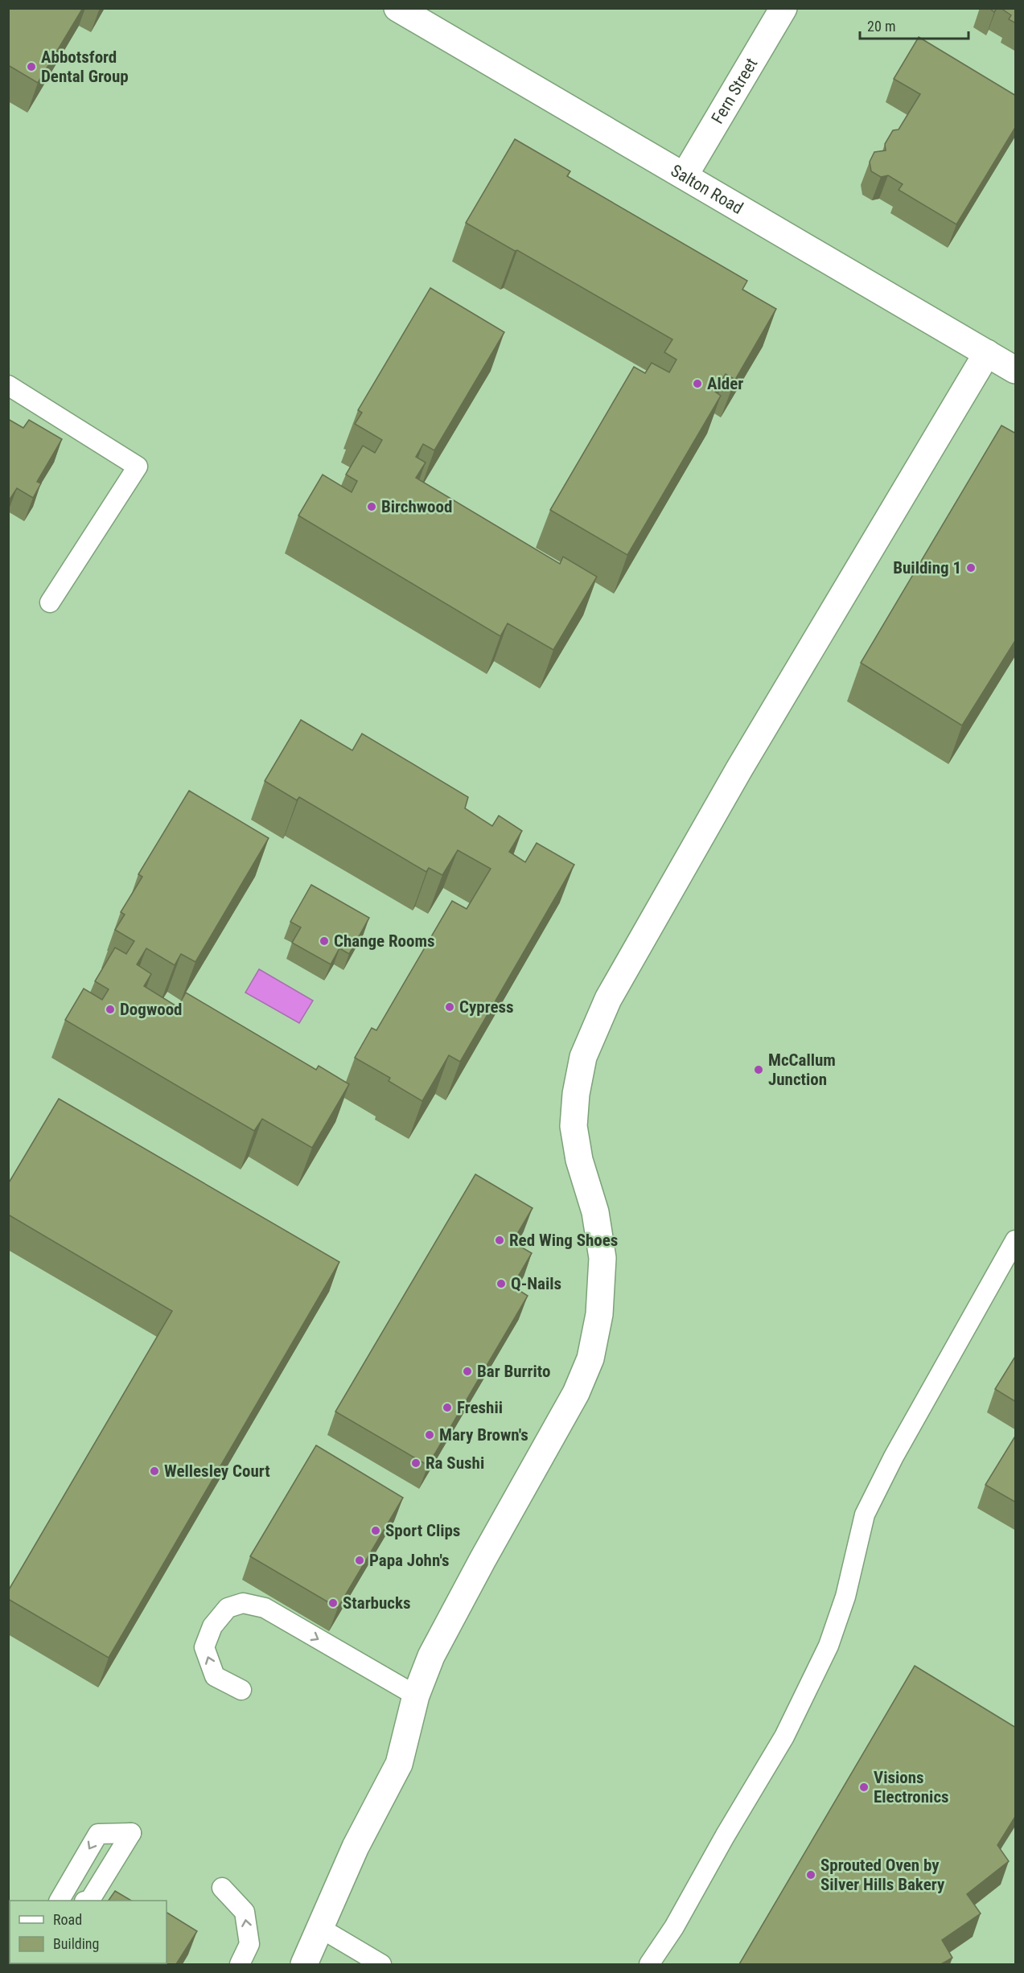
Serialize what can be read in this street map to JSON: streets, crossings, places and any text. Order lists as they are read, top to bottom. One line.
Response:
{"streets":{"street":["Fern Street","Salton Road"]},"crossings":[["Fern Street","Salton Road"]],"places":["Abbotsford Dental Group","Alder","Birchwood","Building 1","Change Rooms","Cypress","Dogwood","McCallum Junction","Red Wing Shoes","Q-Nails","Bar Burrito","Freshii","Mary Brown's","Ra Sushi","Wellesley Court","Sport Clips","Papa John's","Starbucks","Visions Electronics","Sprouted Oven by Silver Hills Bakery"],"legend":["Road","Building"],"scale_bar":"20 m"}
